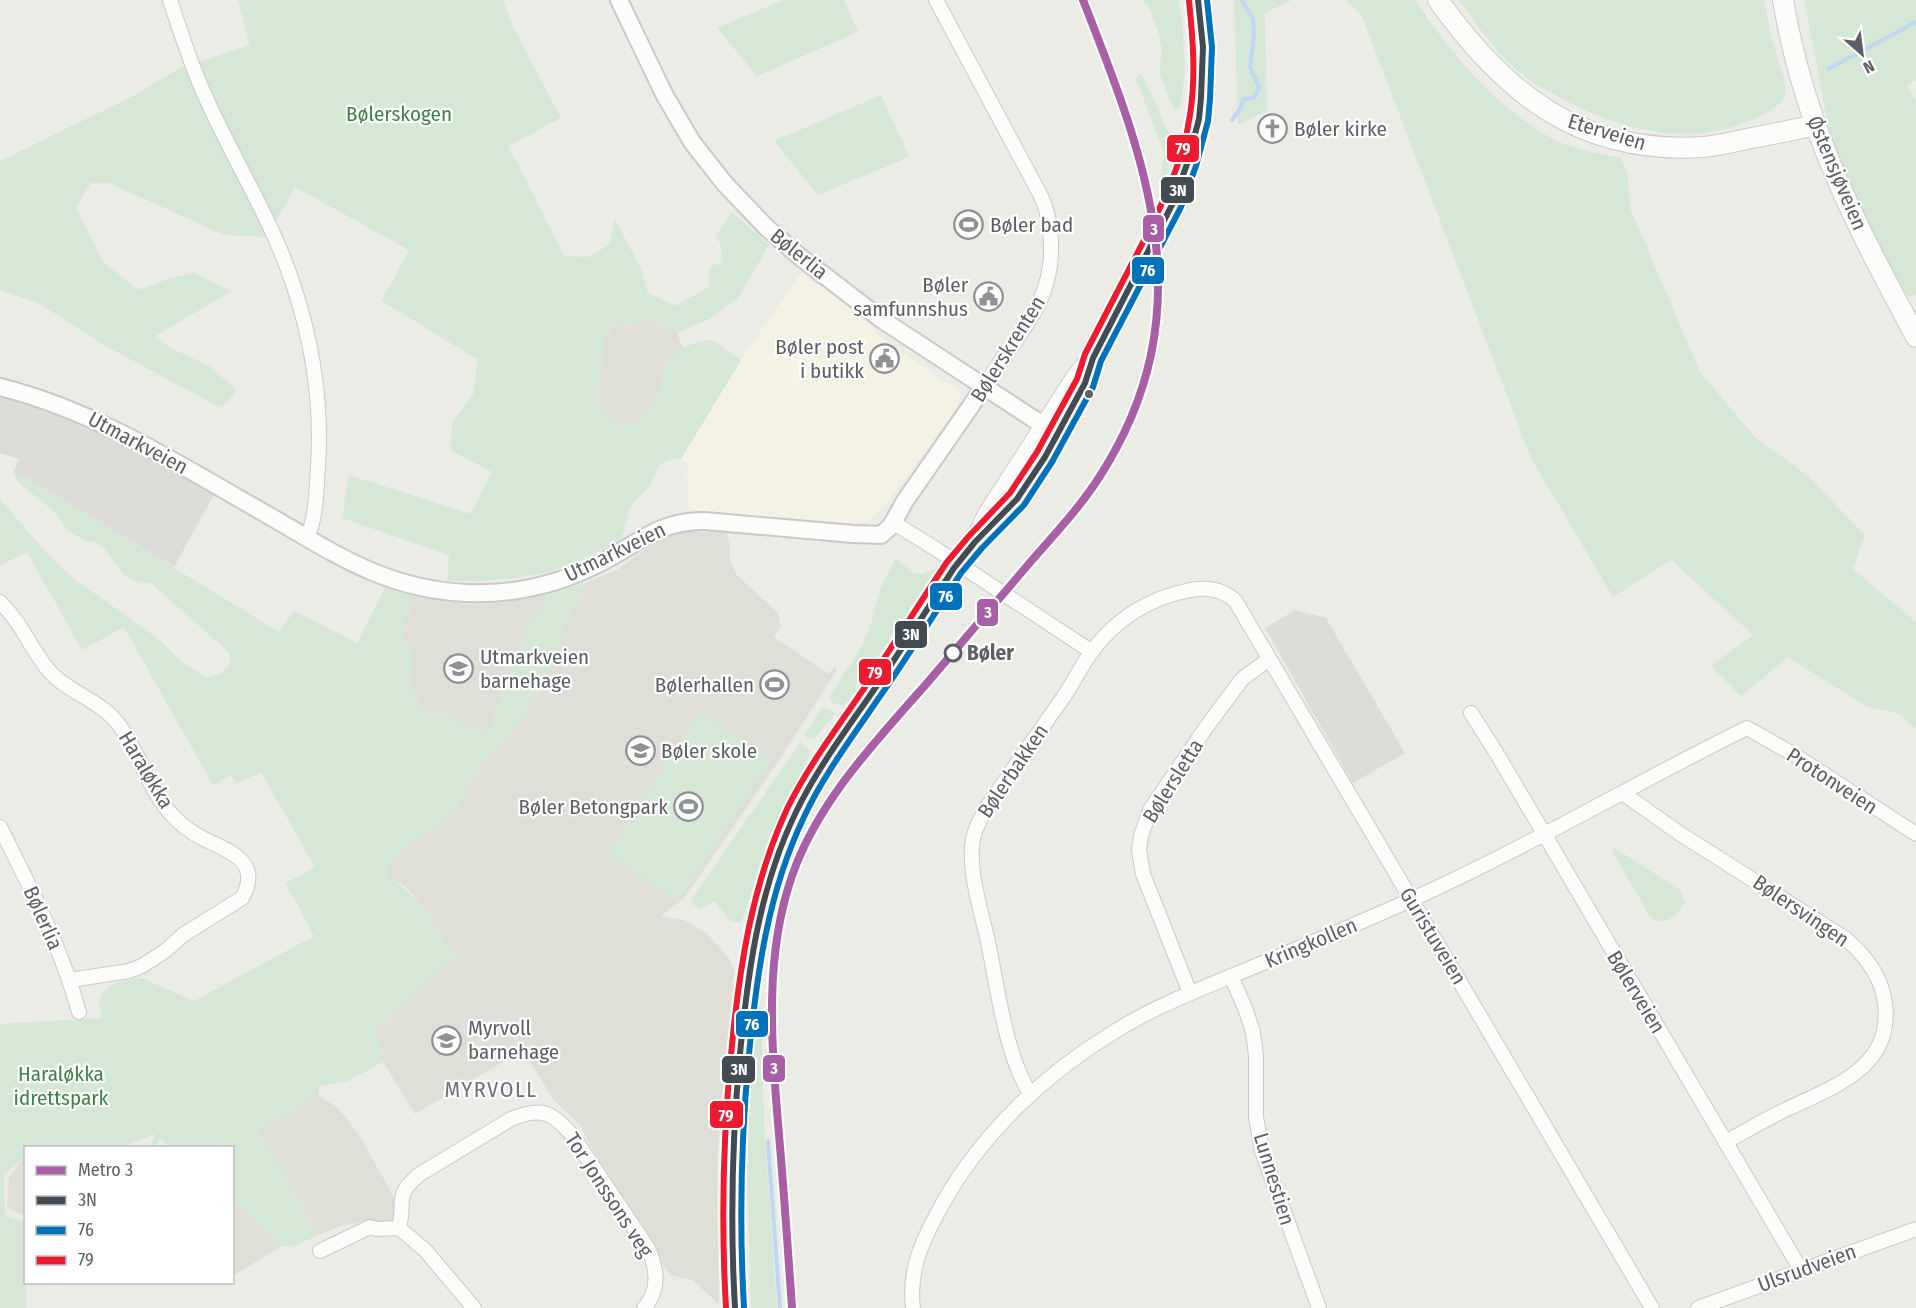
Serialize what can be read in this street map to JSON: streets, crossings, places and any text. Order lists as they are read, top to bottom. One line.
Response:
{"streets":{"main road":["Eterveien","Østensjøveien"],"street":["Bølerlia","Bølerskrenten","Utmarkveien","Haraløkka","Bølerbakken","Bølersletta","Protonveien","Bølersvingen","Guristuveien","Kringkollen","Bølerveien","Lunnestien","Tor Jonssons veg","Ulsrudveien"]},"crossings":[["Eterveien","Østensjøveien"],["Bølerlia","Bølerskrenten"],["Bølerlia","Haraløkka"],["Bølerskrenten","Utmarkveien"],["Bølerbakken","Guristuveien"],["Bølerbakken","Kringkollen"],["Bølersletta","Guristuveien"],["Bølersletta","Kringkollen"],["Protonveien","Kringkollen"],["Bølersvingen","Kringkollen"],["Bølersvingen","Bølerveien"],["Guristuveien","Kringkollen"],["Kringkollen","Bølerveien"],["Kringkollen","Lunnestien"],["Bølerveien","Ulsrudveien"]],"districts":["MYRVOLL"],"parks":["Bølerskogen","Haraløkka idrettspark"],"places":{"church":["Bøler kirke"],"sports":["Bøler bad","Bølerhallen","Bøler Betongpark"],"public building":["Bøler samfunnshus","Bøler post i butikk"],"other":["Bøler"],"school or university":["Utmarkveien barnehage","Bøler skole","Myrvoll barnehage"]},"lines":["metro line 3","transit line 3N","transit line 76","transit line 79"],"legend":["Metro 3","3N","76","79"],"north":"bottom right"}
